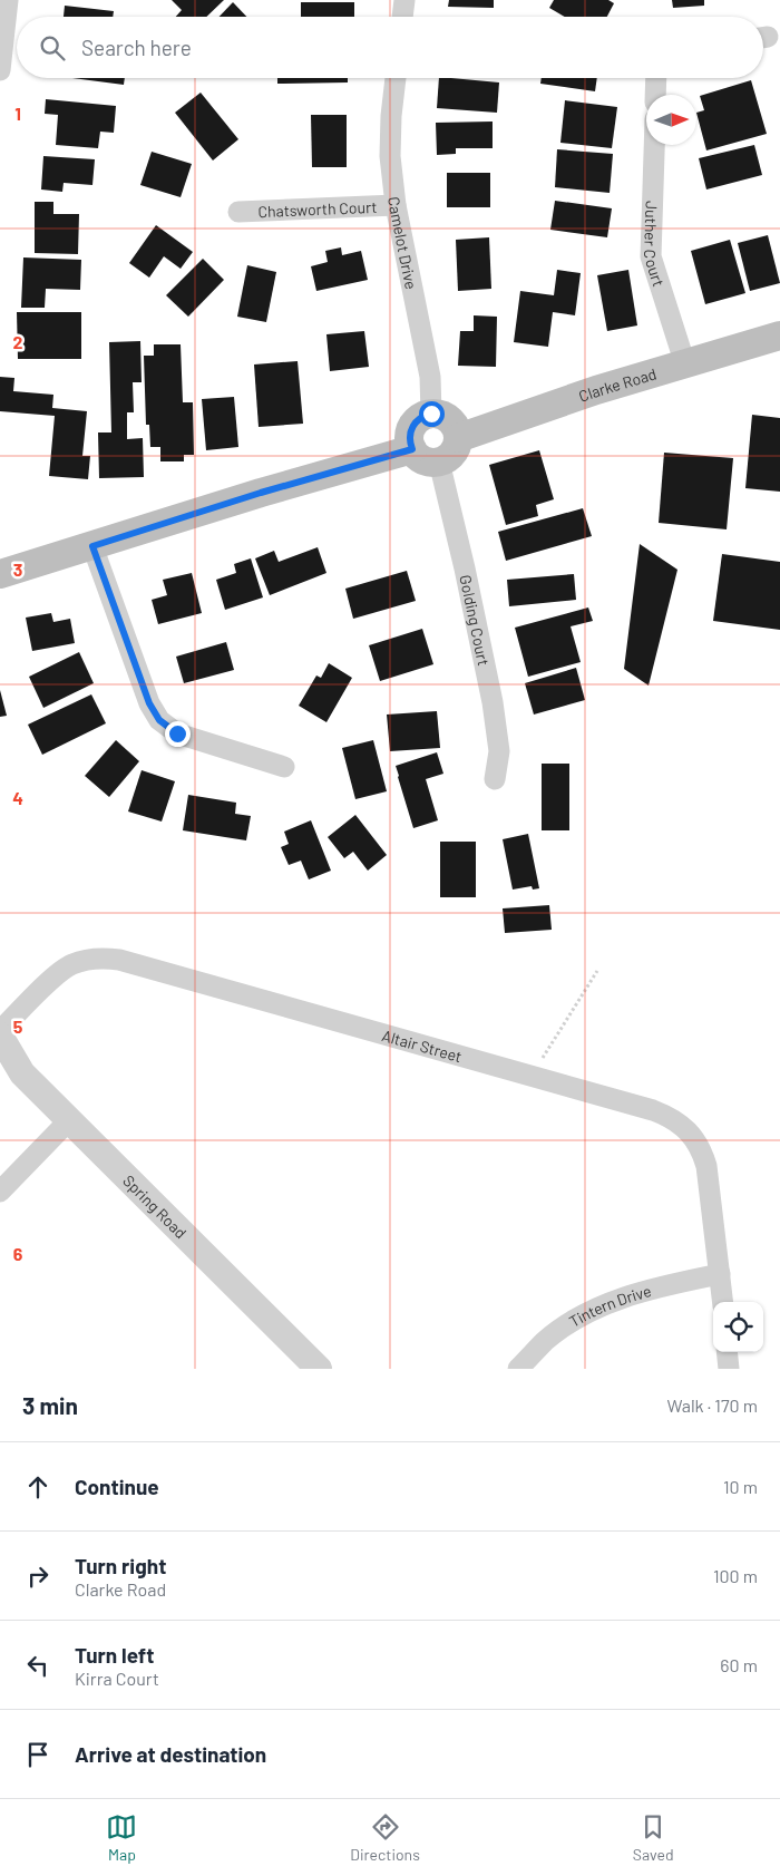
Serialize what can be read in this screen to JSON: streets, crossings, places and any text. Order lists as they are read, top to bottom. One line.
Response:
{"streets":{"main road":["Clarke Road"],"street":["Chatsworth Court","Camelot Drive","Juther Court","Golding Court","Altair Street","Spring Road","Tintern Drive"]},"crossings":[["Chatsworth Court","Camelot Drive"],["Camelot Drive","Clarke Road"],["Camelot Drive","Golding Court"],["Juther Court","Clarke Road"],["Clarke Road","Golding Court"],["Altair Street","Tintern Drive"]],"north":"right","page":{"search":"Search here","heading":["3 min","Walk · 170 m"],"list":[["Continue","10 m"],["Turn right","Clarke Road","100 m"],["Turn left","Kirra Court","60 m"],"Arrive at destination"],"nav":["Map","Directions","Saved"]},"grid":{"rows":["1","2","3","4","5","6"]}}
